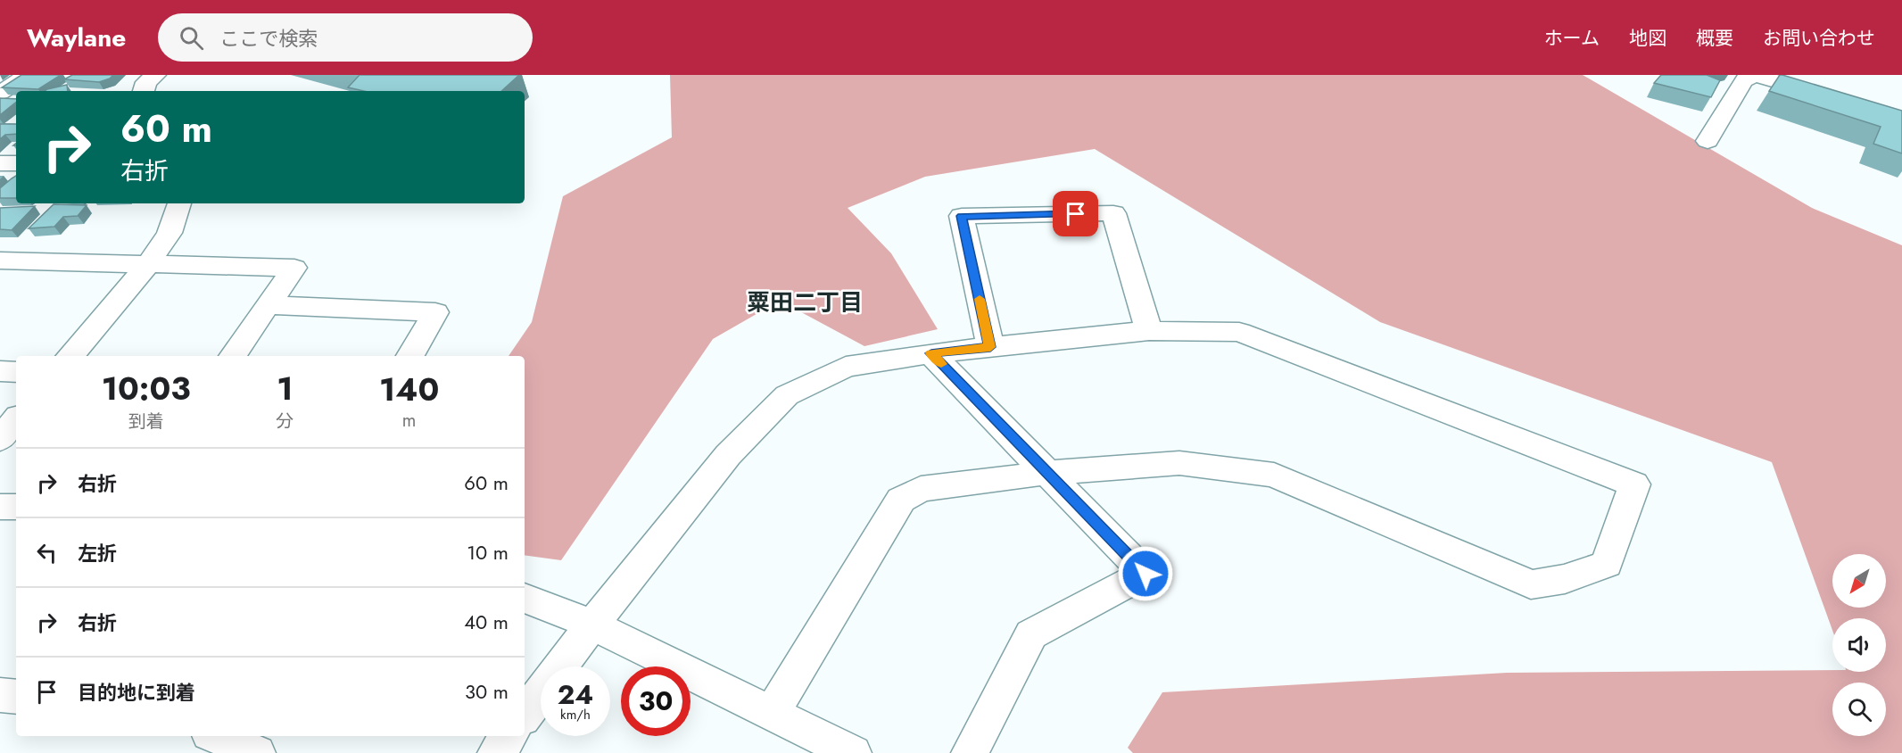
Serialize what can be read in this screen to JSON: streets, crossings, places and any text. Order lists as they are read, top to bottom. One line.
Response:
{"districts":["粟田二丁目"],"north":"bottom left","page":{"header":"Waylane","search":"ここで検索","nav":["ホーム","地図","概要","お問い合わせ"],"turn":["60 m","右折"],"eta":["10:03","到着","1","分","140","m"],"list":[{"name":"右折","value":"60 m"},{"name":"左折","value":"10 m"},{"name":"右折","value":"40 m"},{"name":"目的地に到着","value":"30 m"}],"speed":"24 km/h","limit":"30"}}
